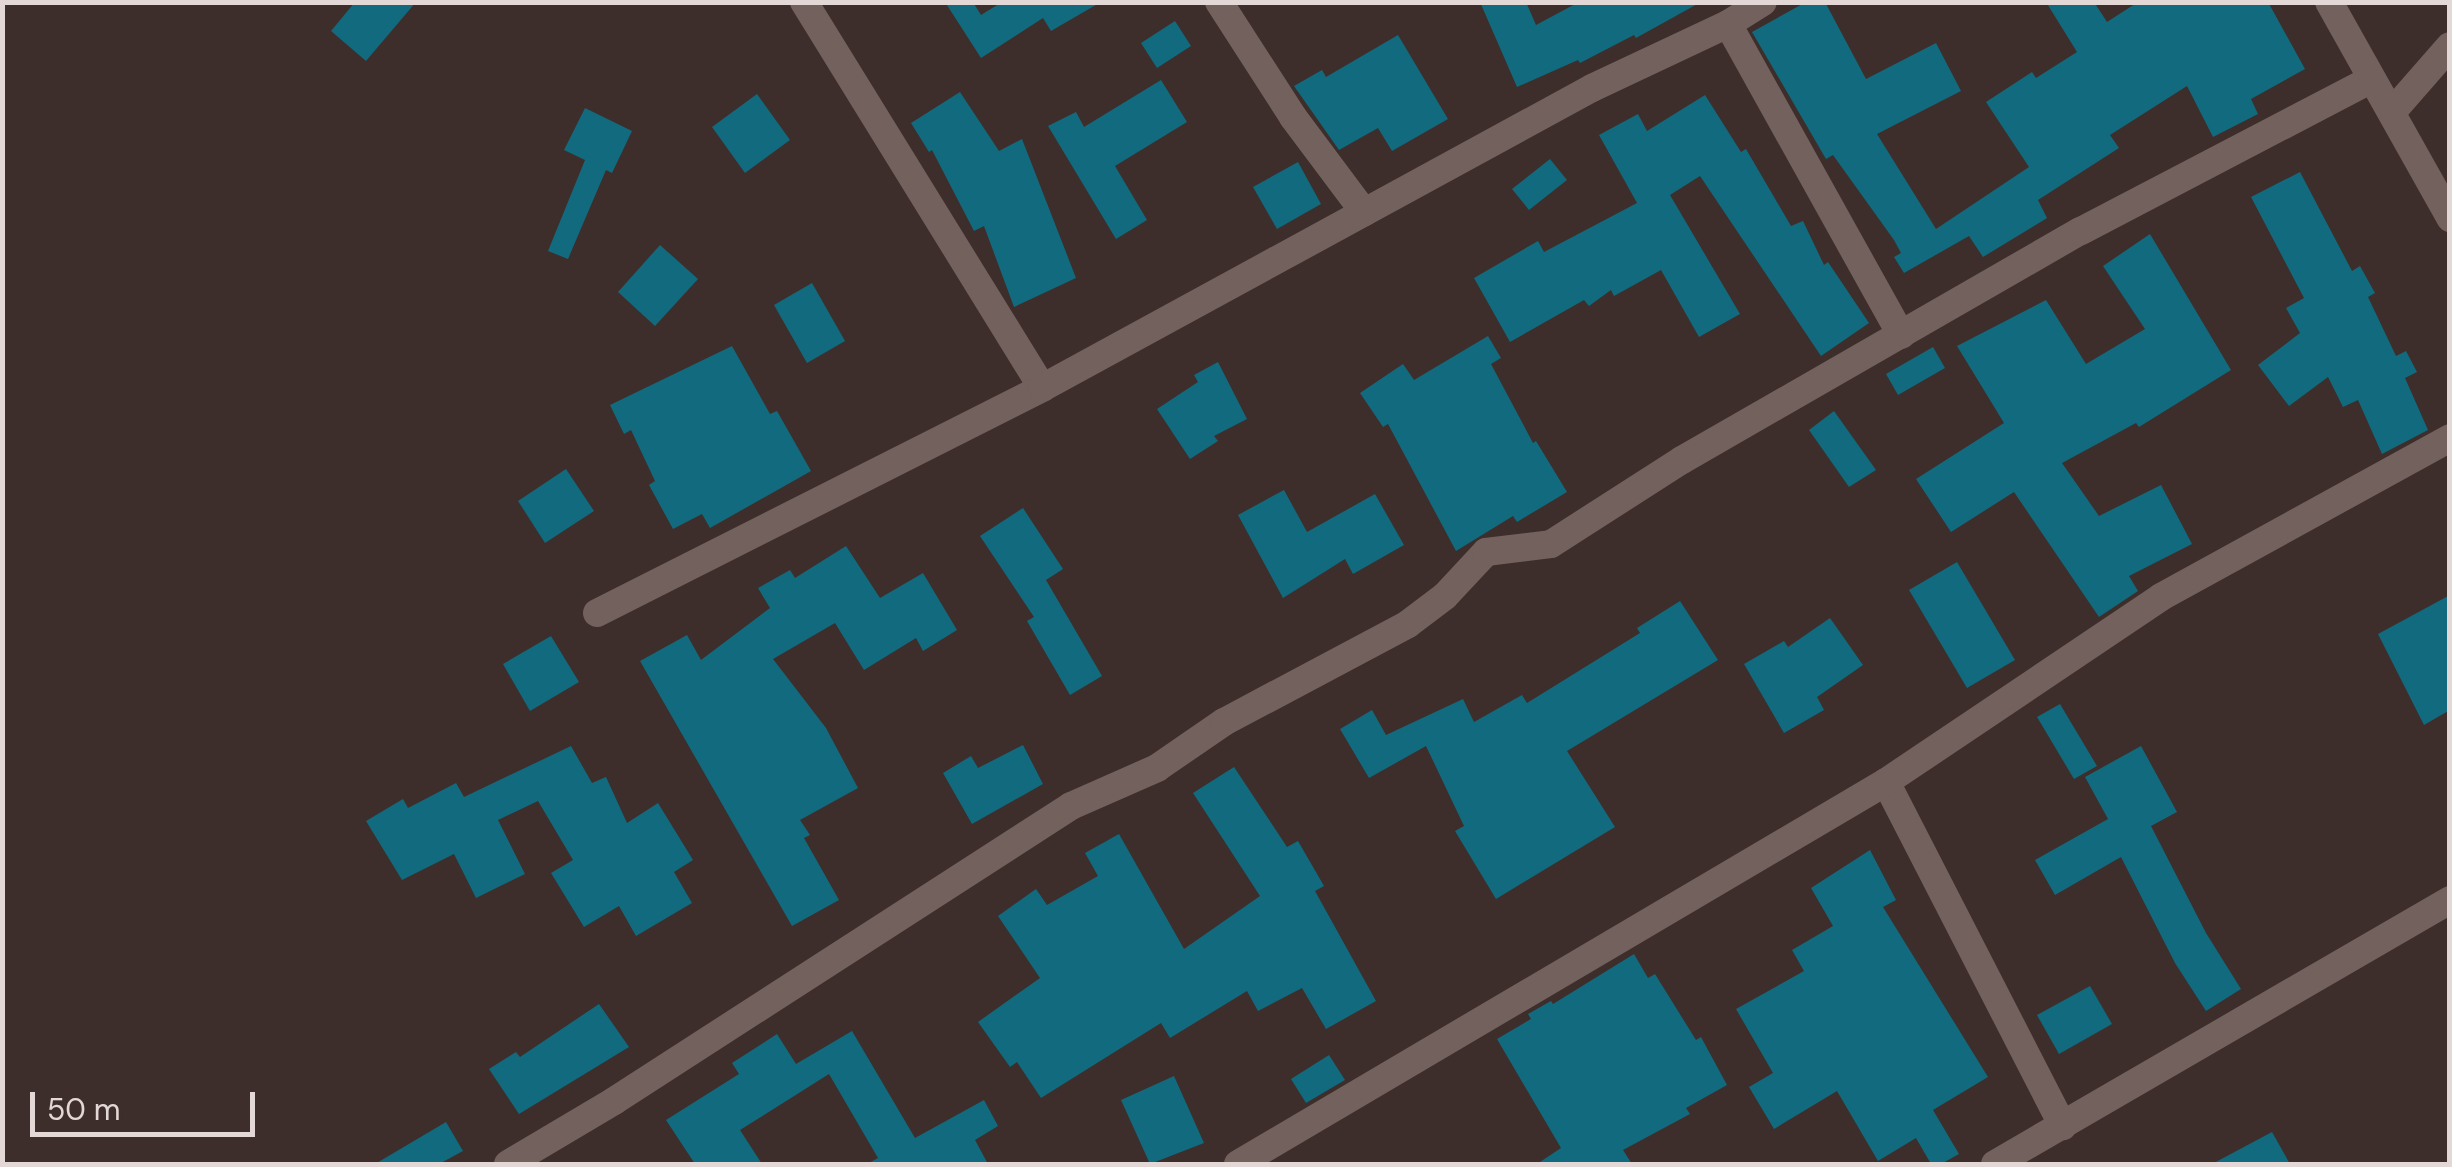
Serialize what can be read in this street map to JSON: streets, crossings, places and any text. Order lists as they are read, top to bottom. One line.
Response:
{"scale_bar":"50 m"}
